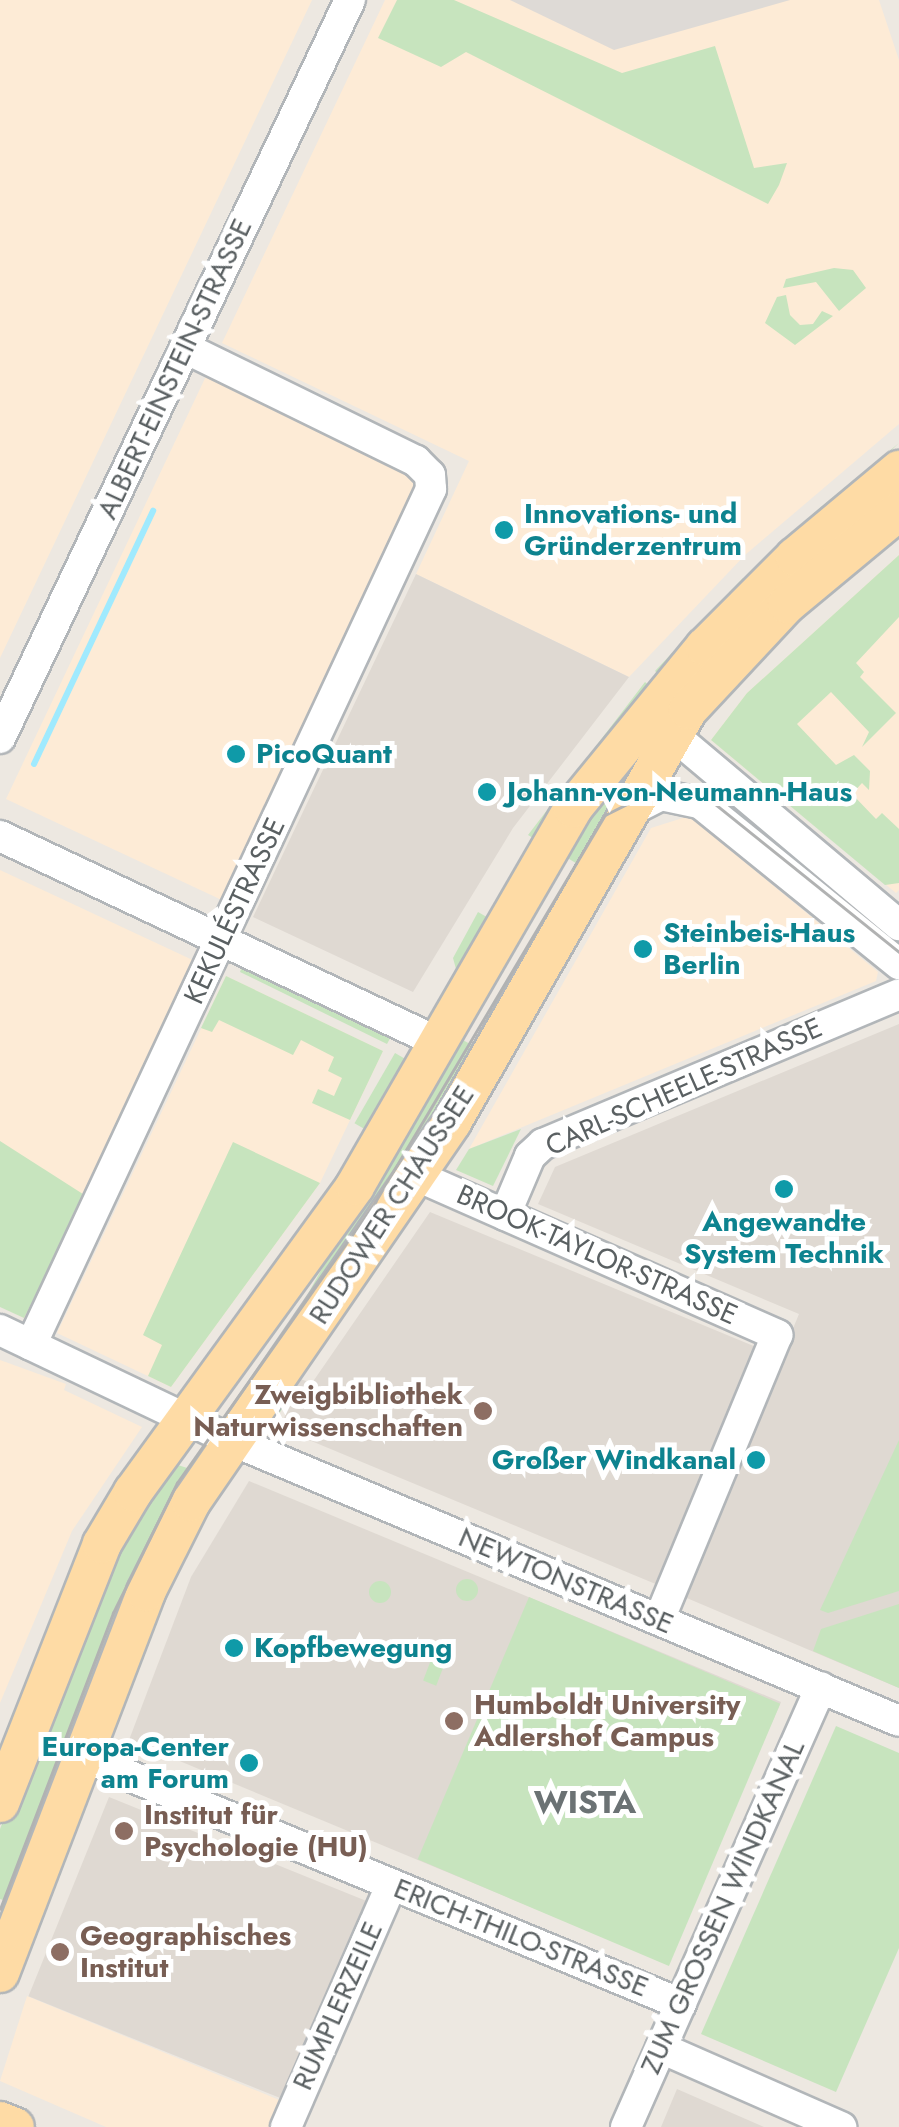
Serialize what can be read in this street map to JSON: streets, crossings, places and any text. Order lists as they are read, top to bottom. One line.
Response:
{"streets":{"main road":["RUDOWER CHAUSSEE"],"street":["ALBERT-EINSTEIN-STRASSE","KEKULÉSTRASSE","CARL-SCHEELE-STRASSE","BROOK-TAYLOR-STRASSE","NEWTONSTRASSE","ZUM GROSSEN WINDKANAL","ERICH-THILO-STRASSE","RUMPLERZEILE"]},"crossings":[["ALBERT-EINSTEIN-STRASSE","KEKULÉSTRASSE"],["KEKULÉSTRASSE","NEWTONSTRASSE"],["CARL-SCHEELE-STRASSE","BROOK-TAYLOR-STRASSE"],["RUDOWER CHAUSSEE","BROOK-TAYLOR-STRASSE"],["RUDOWER CHAUSSEE","NEWTONSTRASSE"],["RUDOWER CHAUSSEE","ERICH-THILO-STRASSE"],["BROOK-TAYLOR-STRASSE","NEWTONSTRASSE"],["NEWTONSTRASSE","ZUM GROSSEN WINDKANAL"],["ZUM GROSSEN WINDKANAL","ERICH-THILO-STRASSE"],["ERICH-THILO-STRASSE","RUMPLERZEILE"]],"districts":["WISTA"],"places":["Innovations- und Gründerzentrum","PicoQuant","Johann-von-Neumann-Haus","Steinbeis-Haus Berlin","Angewandte System Technik","Zweigbibliothek Naturwissenschaften","Großer Windkanal","Kopfbewegung","Humboldt University Adlershof Campus","Europa-Center am Forum","Institut für Psychologie (HU)","Geographisches Institut"]}
